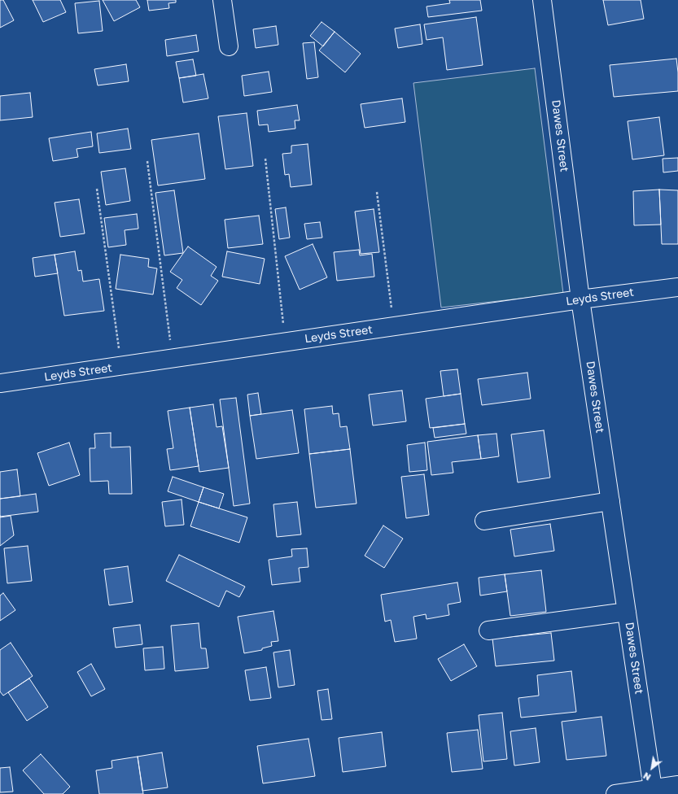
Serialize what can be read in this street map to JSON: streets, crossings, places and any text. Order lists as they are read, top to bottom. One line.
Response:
{"streets":{"street":["Dawes Street","Leyds Street"]},"crossings":[["Dawes Street","Leyds Street"]],"north":"bottom left"}
